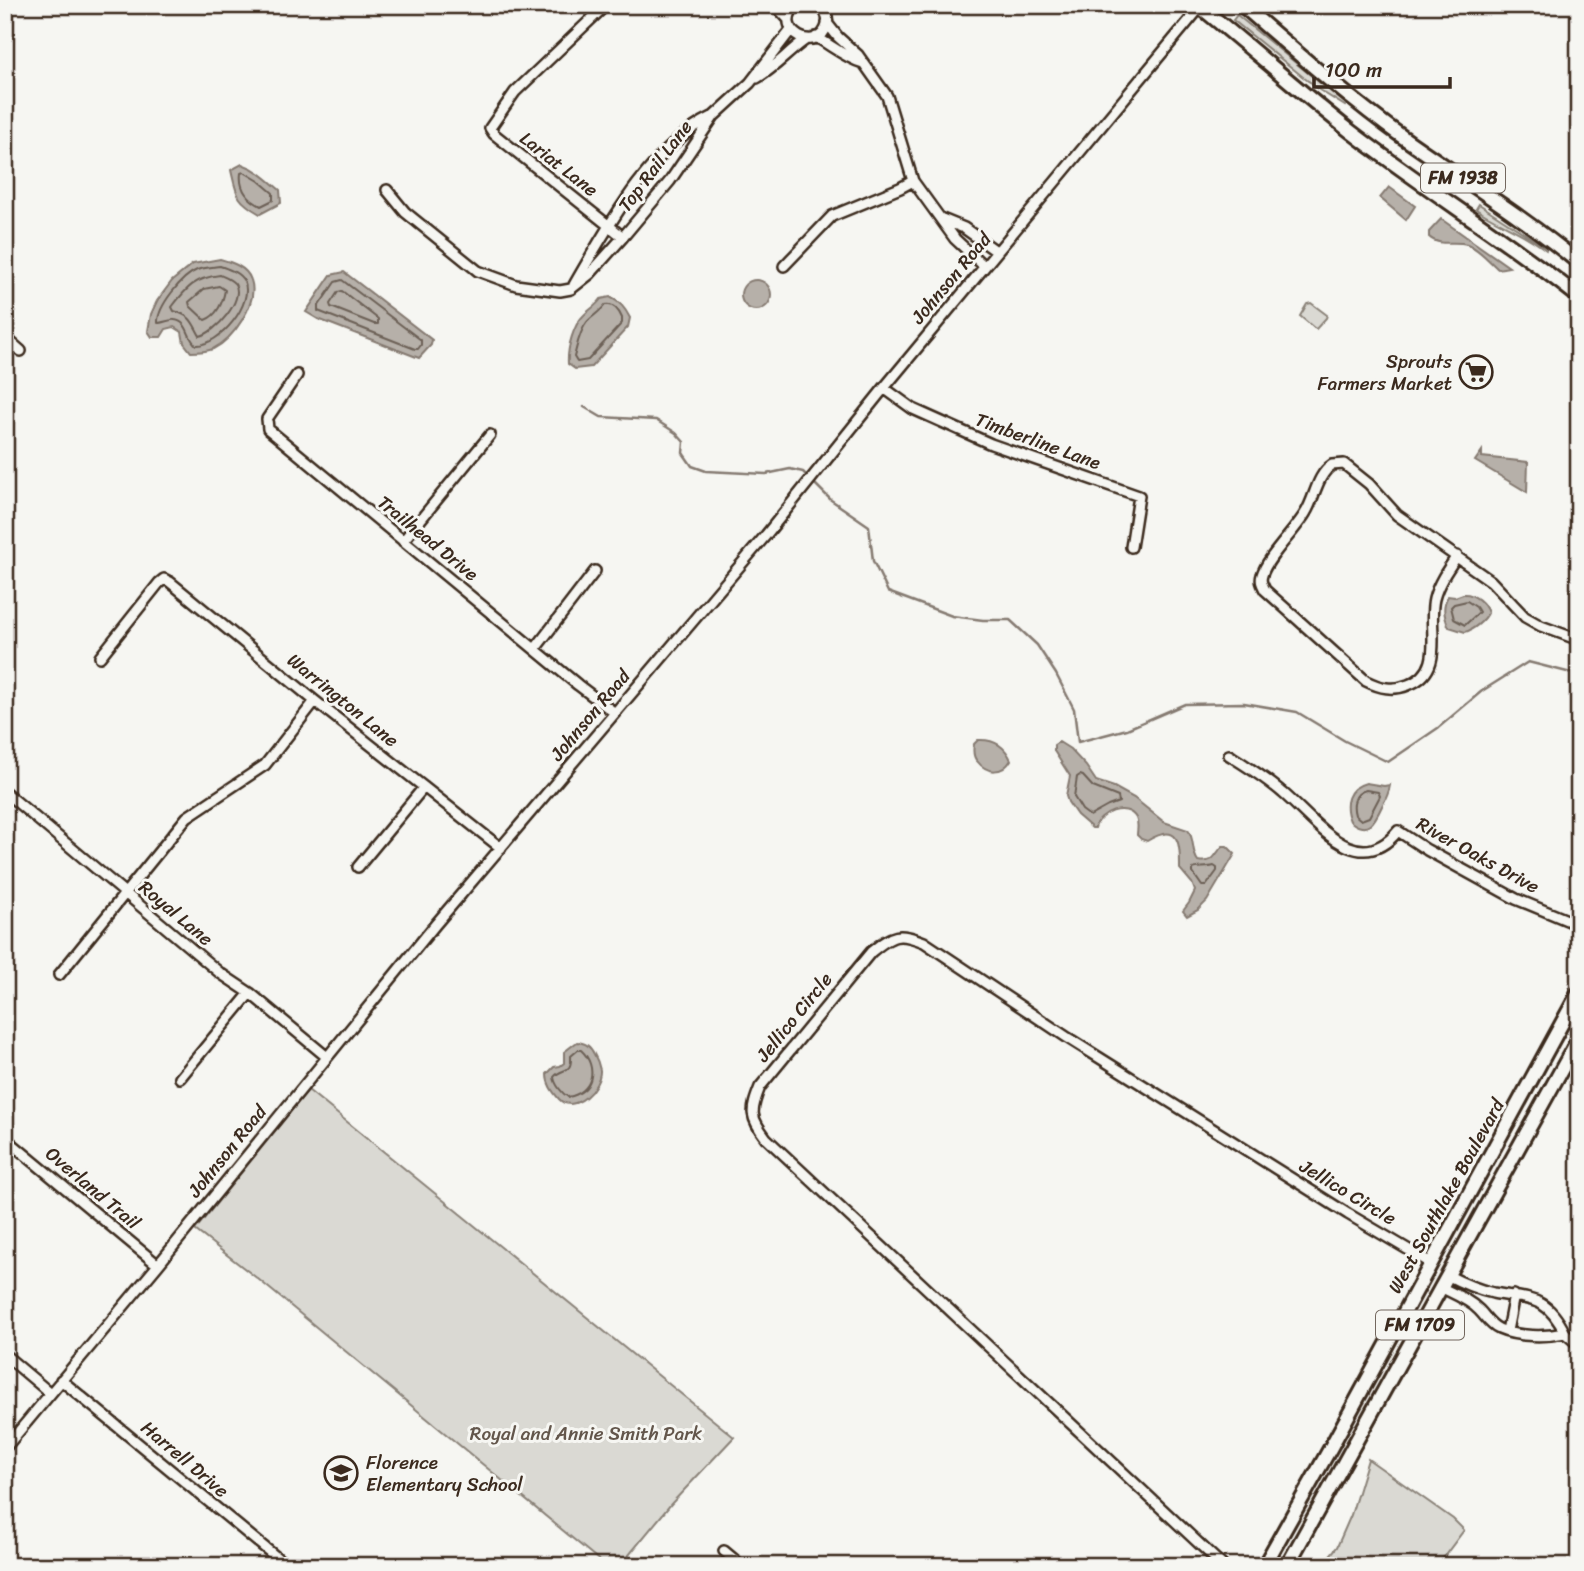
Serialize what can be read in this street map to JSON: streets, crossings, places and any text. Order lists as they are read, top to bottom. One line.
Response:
{"streets":{"main road":["FM 1938","West Southlake Boulevard","FM 1709"],"street":["Lariat Lane","Top Rail Lane","Johnson Road","Timberline Lane","Trailhead Drive","Warrington Lane","River Oaks Drive","Royal Lane","Jellico Circle","Overland Trail","Harrell Drive"]},"crossings":[["Lariat Lane","Top Rail Lane"],["FM 1938","Johnson Road"],["Johnson Road","Timberline Lane"],["Johnson Road","Trailhead Drive"],["Johnson Road","Warrington Lane"],["Johnson Road","Royal Lane"],["Johnson Road","Overland Trail"],["Johnson Road","Harrell Drive"],["Jellico Circle","West Southlake Boulevard"]],"parks":["Royal and Annie Smith Park"],"places":{"supermarket":["Sprouts Farmers Market"],"school or university":["Florence Elementary School"]},"scale_bar":"100 m"}
